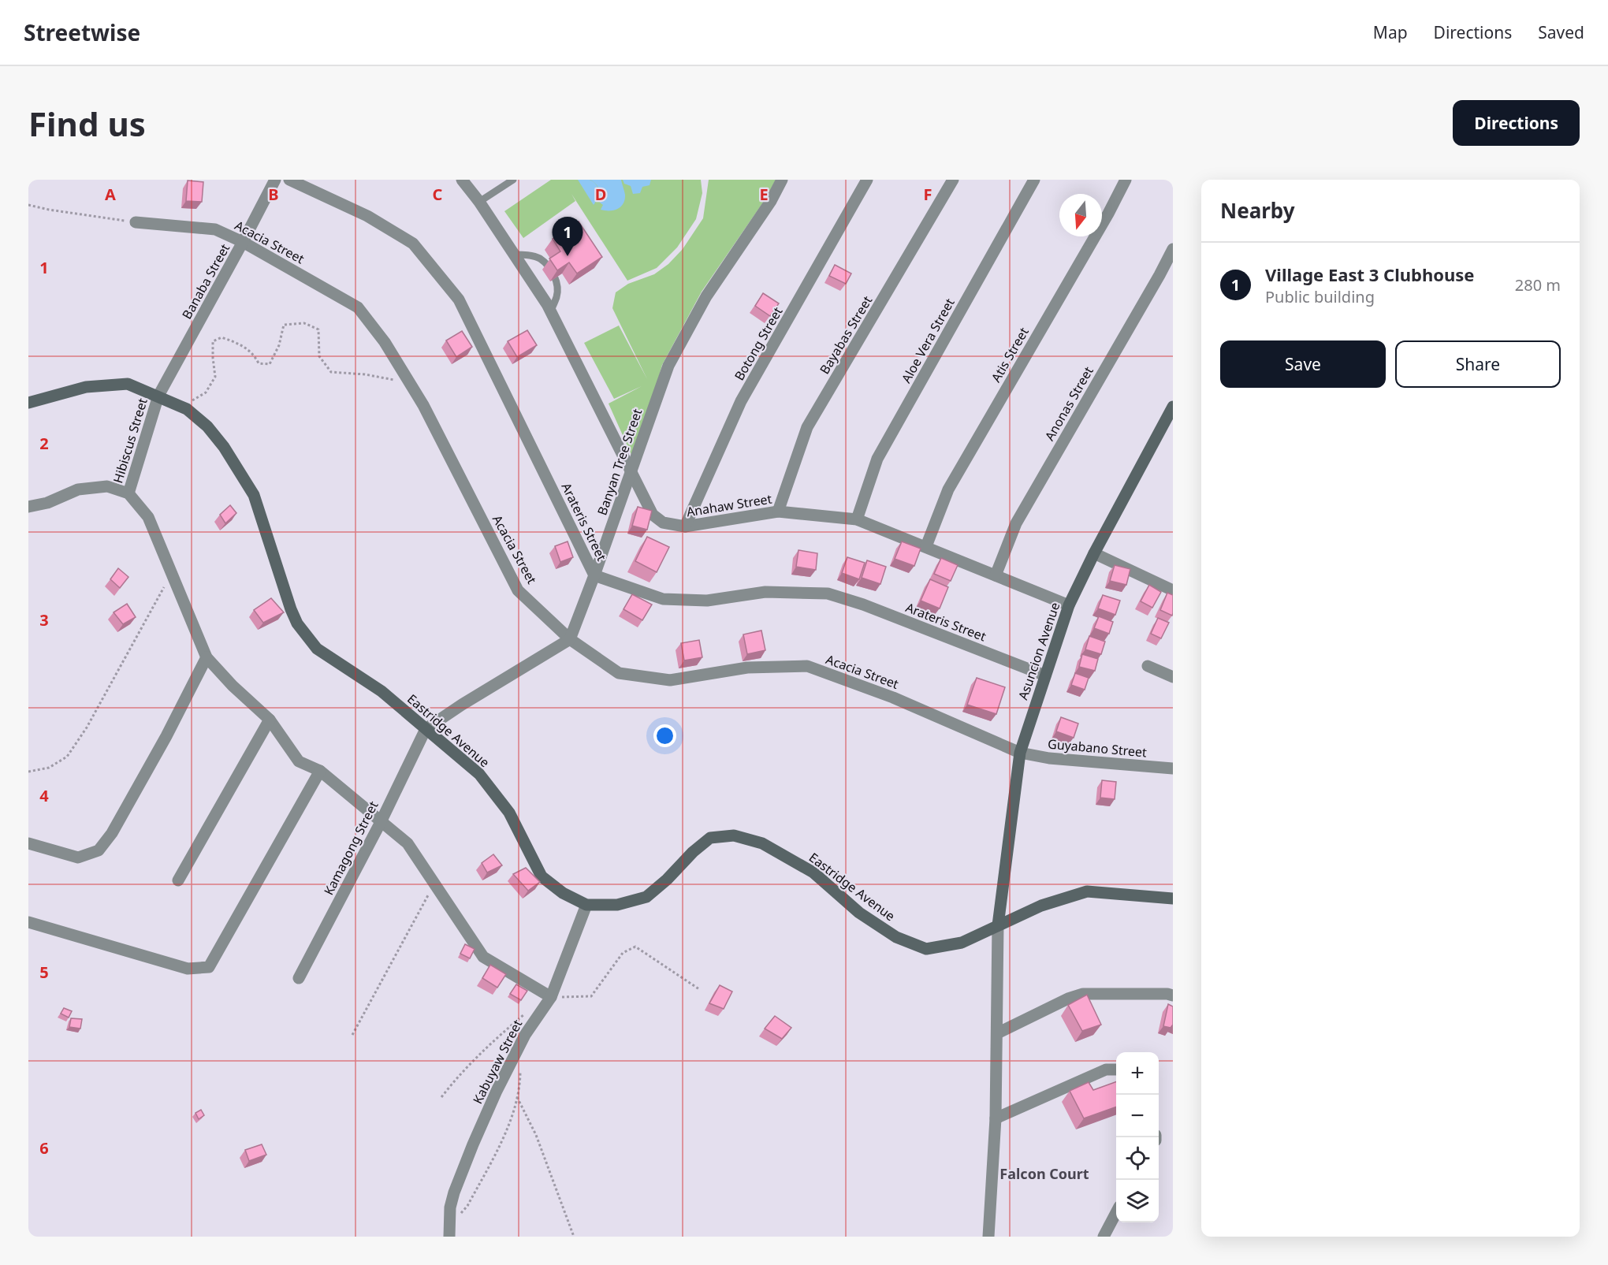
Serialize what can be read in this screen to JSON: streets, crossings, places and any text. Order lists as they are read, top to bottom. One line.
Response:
{"streets":{"street":["Acacia Street","Banaba Street","Bayabas Street","Aloe Vera Street","Botong Street","Atis Street","Anonas Street","Hibiscus Street","Banyan Tree Street","Anahaw Street","Arateris Street","Asuncion Avenue","Eastridge Avenue","Guyabano Street","Kamagong Street","Kabuyaw Street"]},"crossings":[["Acacia Street","Banaba Street"],["Acacia Street","Banyan Tree Street"],["Acacia Street","Asuncion Avenue"],["Acacia Street","Guyabano Street"],["Banaba Street","Hibiscus Street"],["Banaba Street","Eastridge Avenue"],["Bayabas Street","Anahaw Street"],["Aloe Vera Street","Anahaw Street"],["Botong Street","Anahaw Street"],["Atis Street","Anahaw Street"],["Anonas Street","Anahaw Street"],["Hibiscus Street","Eastridge Avenue"],["Banyan Tree Street","Anahaw Street"],["Banyan Tree Street","Arateris Street"],["Anahaw Street","Asuncion Avenue"],["Arateris Street","Asuncion Avenue"],["Asuncion Avenue","Eastridge Avenue"],["Asuncion Avenue","Guyabano Street"],["Eastridge Avenue","Kamagong Street"],["Eastridge Avenue","Kabuyaw Street"]],"districts":["Falcon Court"],"north":"bottom","page":{"header":"Streetwise","nav":["Map","Directions","Saved"],"buttons":["Directions",["Save","Share"]],"title":"Find us","heading":"Nearby","pins":"1","list":[{"mark":"1","name":"Village East 3 Clubhouse","note":"Public building","value":"280 m"}],"map_buttons":["+","−"]},"grid":{"columns":["A","B","C","D","E","F"],"rows":["1","2","3","4","5","6"]}}
